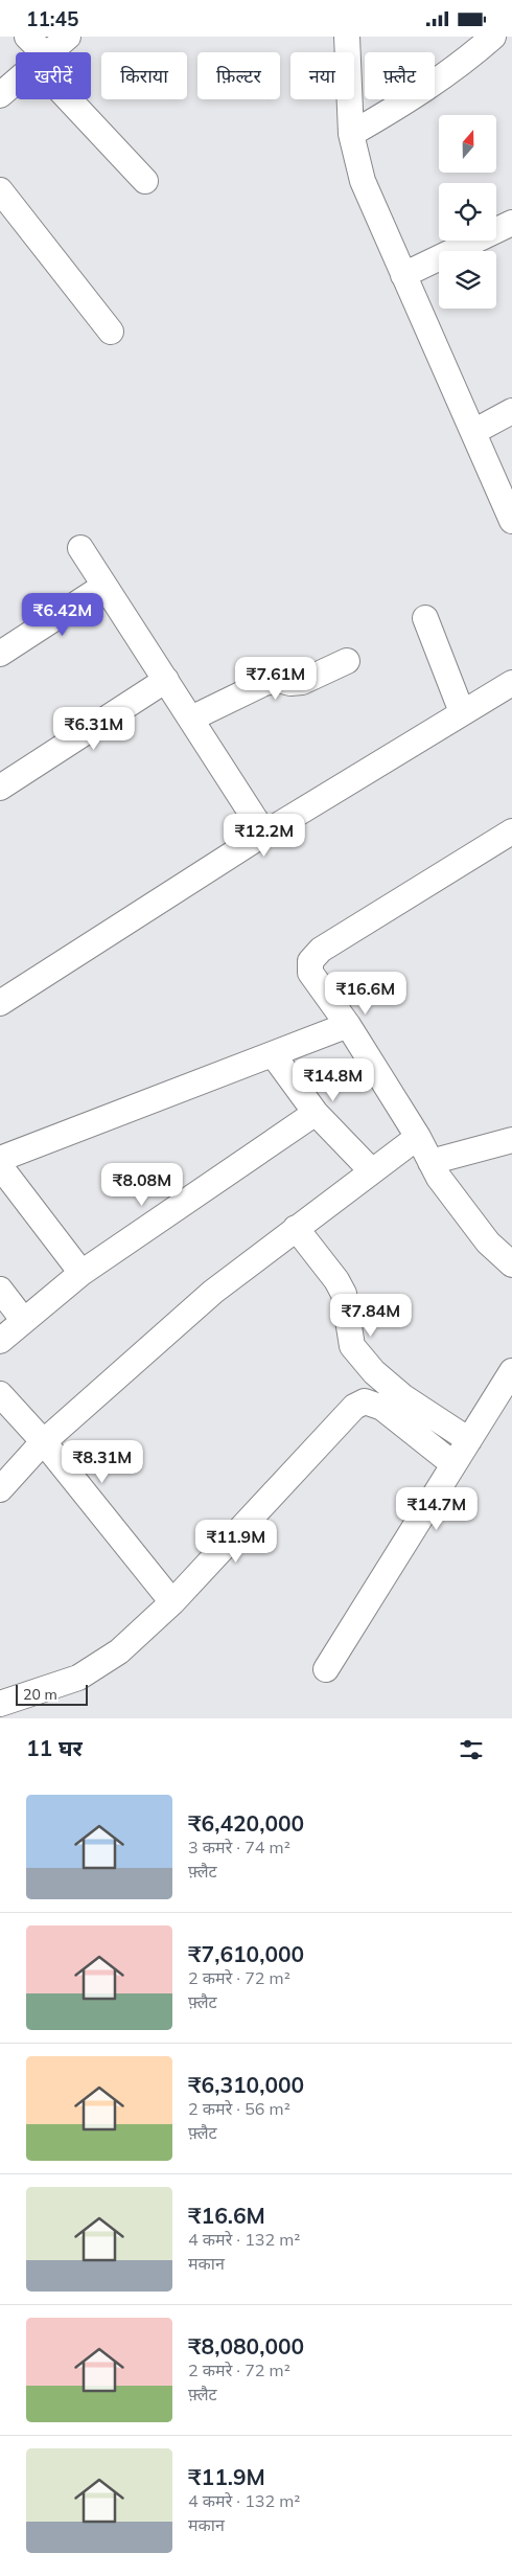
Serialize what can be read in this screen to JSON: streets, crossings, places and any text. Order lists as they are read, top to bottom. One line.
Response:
{"scale_bar":"20 m","north":"top","page":{"status":"11:45","chip":["खरीदें","किराया","फ़िल्टर","नया","फ़्लैट"],"price":["₹6.42M","₹7.61M","₹6.31M","₹12.2M","₹16.6M","₹14.8M","₹8.08M","₹7.84M","₹8.31M","₹14.7M","₹11.9M"],"scale":"20 m","heading":"11 घर","list":[{"name":"₹6,420,000","note":"3 कमरे · 74 m² · फ़्लैट"},{"name":"₹7,610,000","note":"2 कमरे · 72 m² · फ़्लैट"},{"name":"₹6,310,000","note":"2 कमरे · 56 m² · फ़्लैट"},{"name":"₹16.6M","note":"4 कमरे · 132 m² · मकान"},{"name":"₹8,080,000","note":"2 कमरे · 72 m² · फ़्लैट"},{"name":"₹11.9M","note":"4 कमरे · 132 m² · मकान"}]}}
